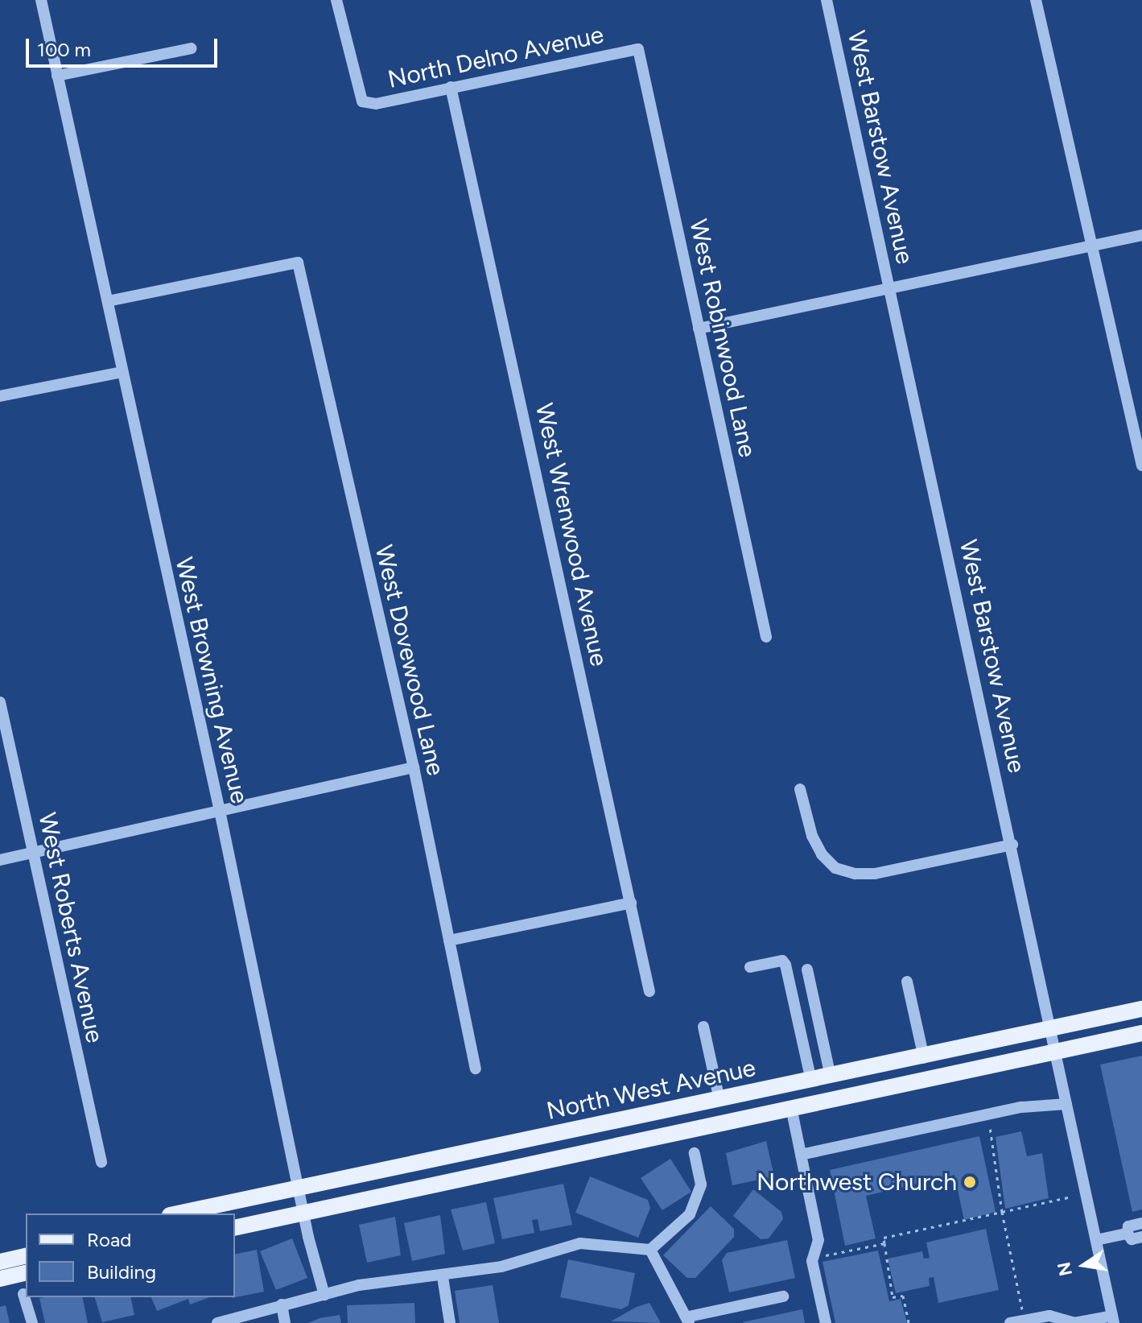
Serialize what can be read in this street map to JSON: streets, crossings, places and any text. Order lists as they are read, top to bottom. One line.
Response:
{"streets":{"main road":["North West Avenue"],"street":["North Delno Avenue","West Barstow Avenue","West Robinwood Lane","West Wrenwood Avenue","West Dovewood Lane","West Browning Avenue","West Roberts Avenue"]},"crossings":[["North Delno Avenue","West Robinwood Lane"],["North Delno Avenue","West Wrenwood Avenue"],["West Barstow Avenue","North West Avenue"],["West Dovewood Lane","West Browning Avenue"],["West Browning Avenue","North West Avenue"]],"places":["Northwest Church"],"legend":["Road","Building"],"scale_bar":"100 m","north":"left"}
